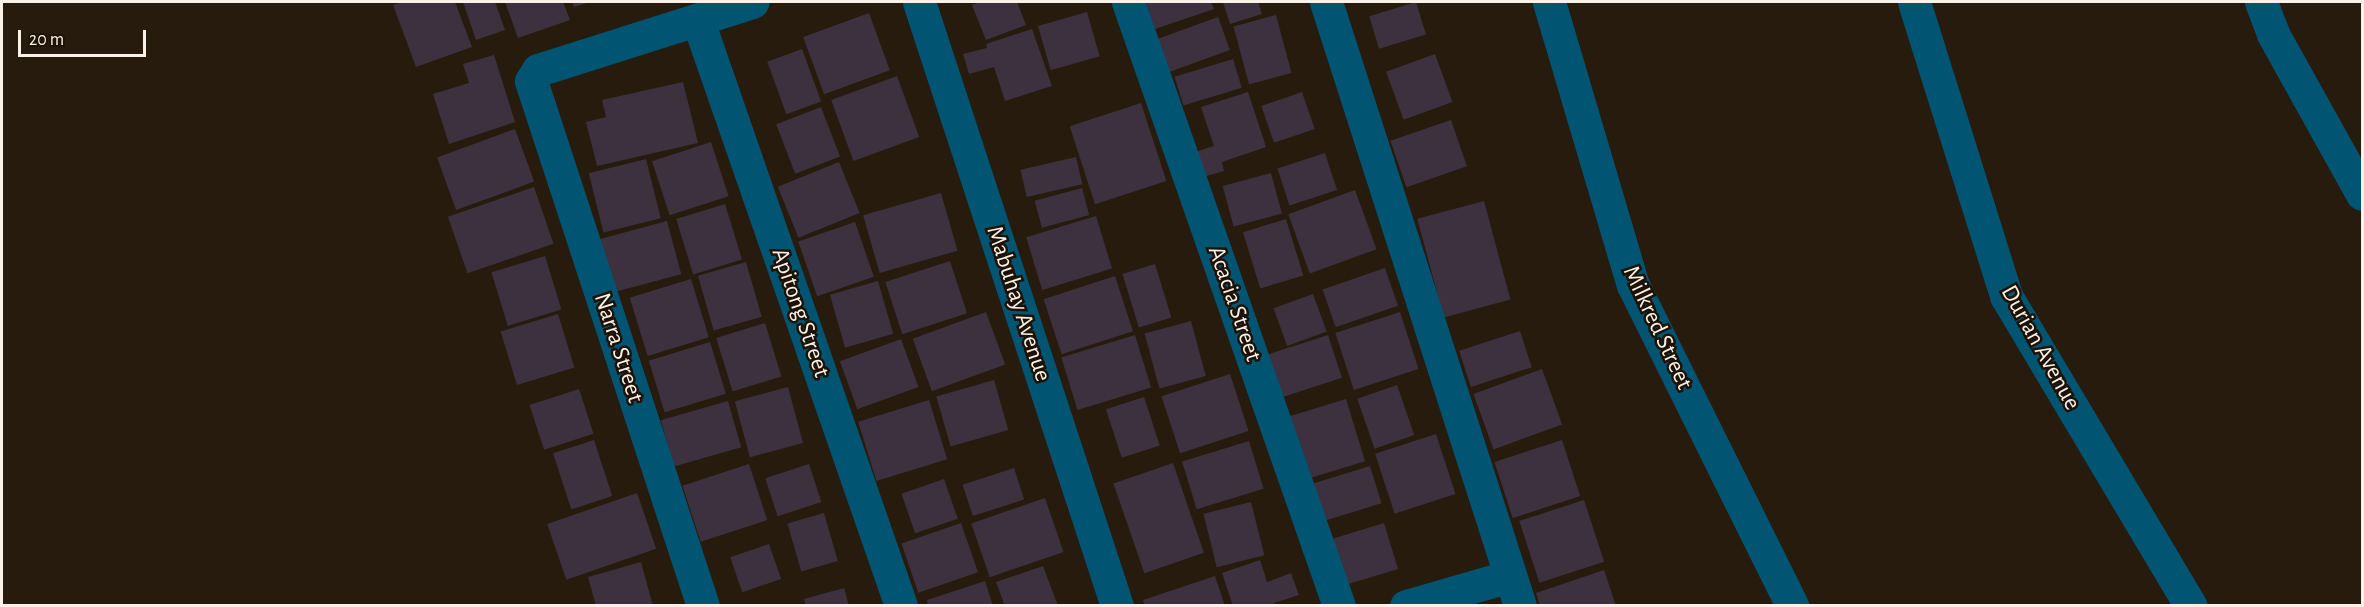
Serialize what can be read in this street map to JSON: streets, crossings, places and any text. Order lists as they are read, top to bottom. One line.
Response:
{"streets":{"street":["Mabuhay Avenue","Acacia Street","Apitong Street","Milkred Street","Narra Street","Durian Avenue"]},"crossings":[["Apitong Street","Narra Street"]],"scale_bar":"20 m"}
